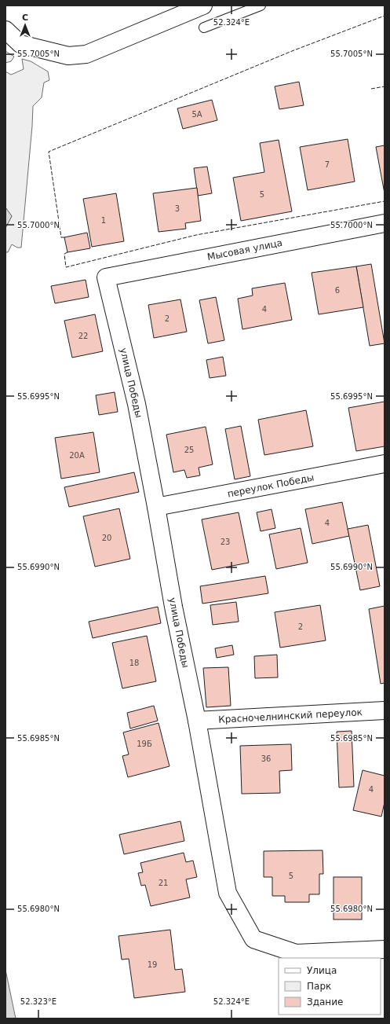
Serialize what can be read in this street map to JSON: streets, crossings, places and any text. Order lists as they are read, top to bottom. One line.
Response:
{"streets":{"street":["Мысовая улица","улица Победы","переулок Победы","Красночелнинский переулок"]},"crossings":[["Мысовая улица","улица Победы"],["улица Победы","переулок Победы"],["улица Победы","Красночелнинский переулок"]],"house_numbers":["5А","7","5","3","1","6","4","2","22","25","20А","4","20","23","2","18","19Б","36","4","5","21","19"],"legend":["Улица","Парк","Здание"],"north":"top","coordinates":["52.324°E","55.7005°N","55.7000°N","55.6995°N","55.6990°N","55.6985°N","55.6980°N","52.323°E"]}
